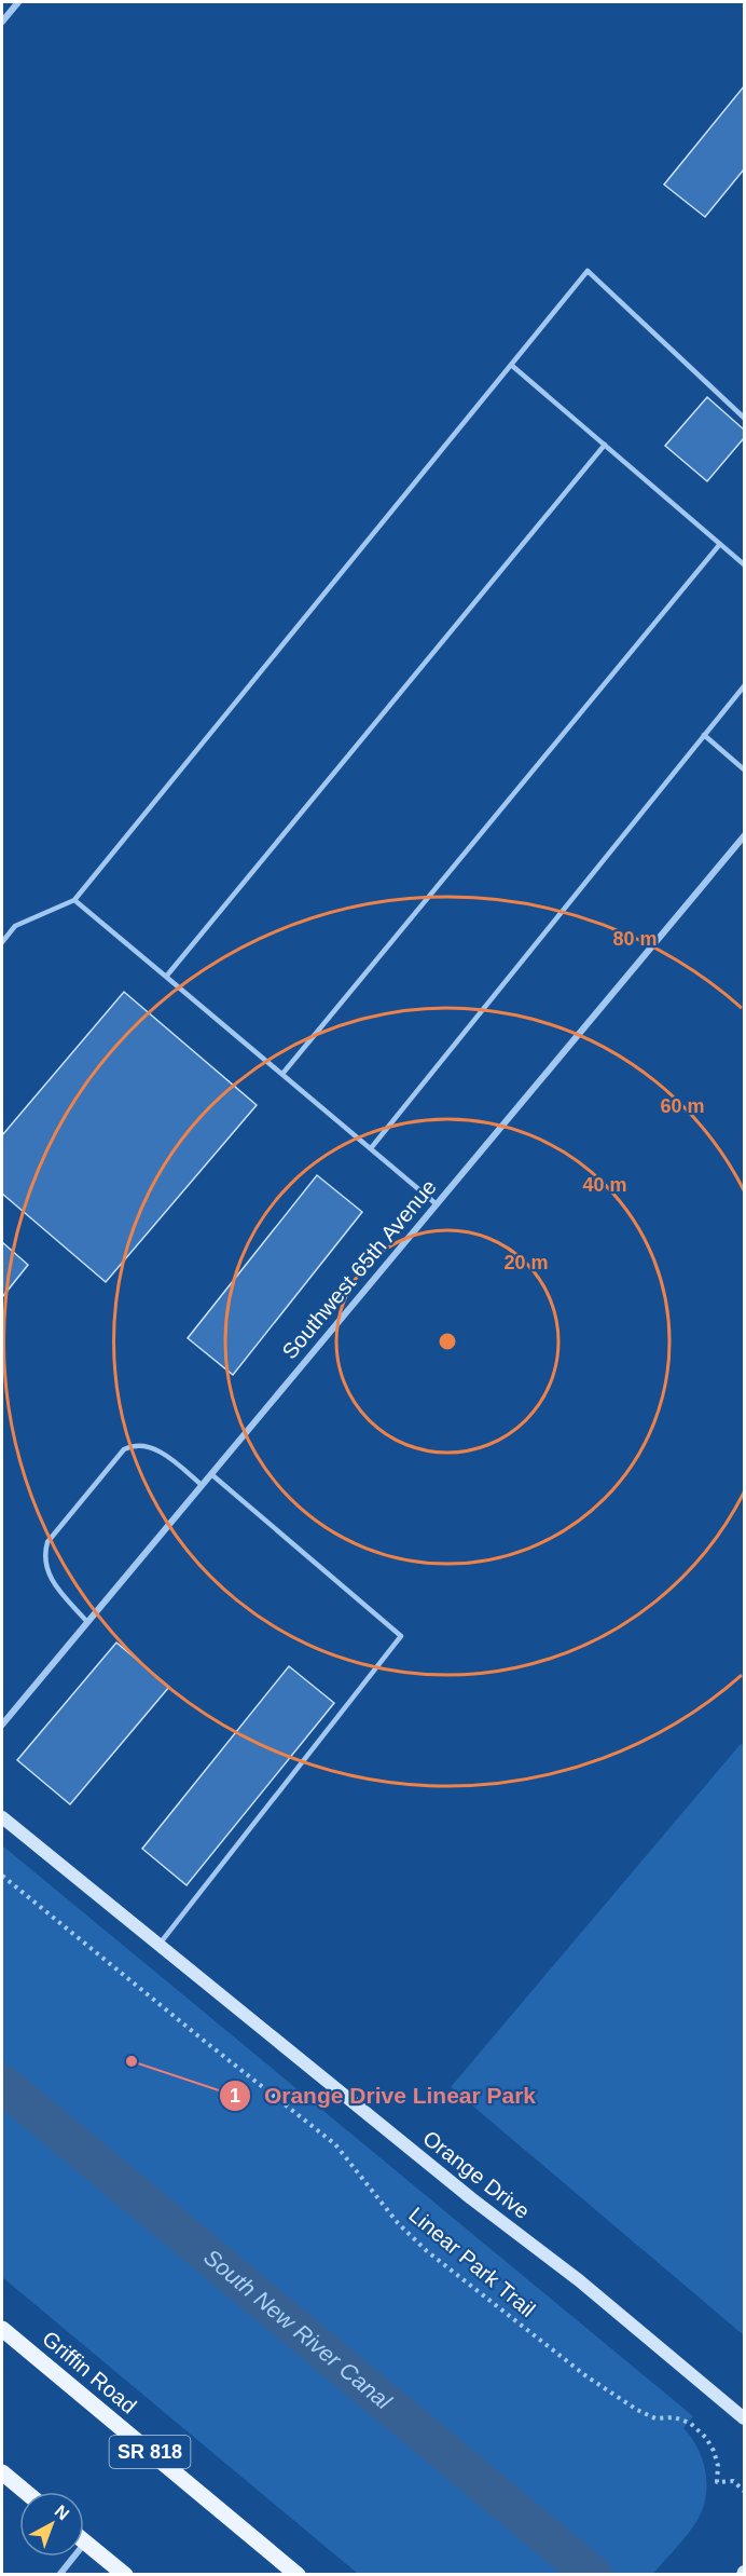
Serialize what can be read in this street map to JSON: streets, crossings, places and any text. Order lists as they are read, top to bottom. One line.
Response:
{"streets":{"main road":["Griffin Road","SR 818"],"street":["Southwest 65th Avenue","Orange Drive"],"path":["Linear Park Trail"]},"water":["South New River Canal"],"places":["Orange Drive Linear Park"],"north":"top right","rings":["80 m","60 m","40 m","20 m"]}
